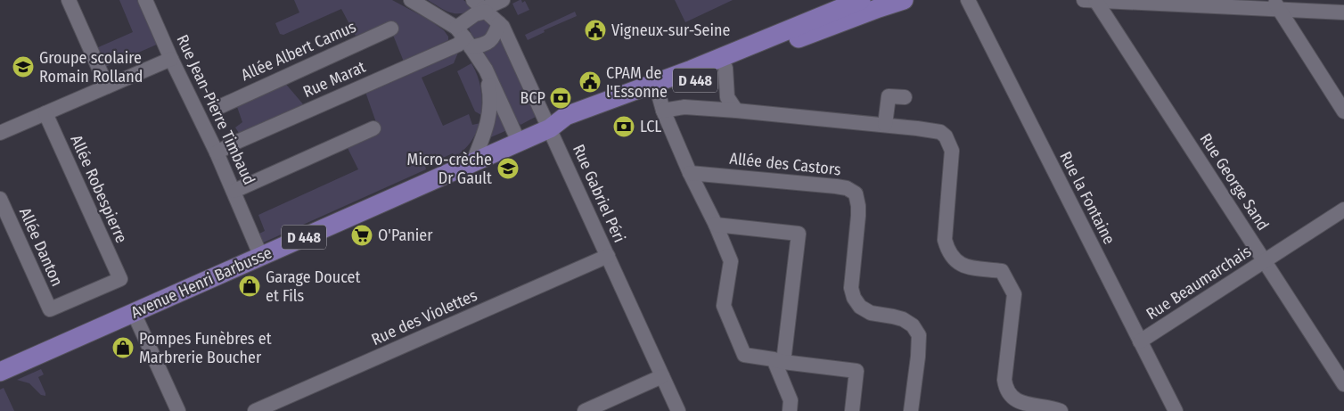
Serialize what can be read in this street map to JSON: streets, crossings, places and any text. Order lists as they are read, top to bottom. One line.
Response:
{"streets":{"main road":["D 448","Avenue Henri Barbusse"],"street":["Allée Albert Camus","Rue Marat","Rue Jean-Pierre Timbaud","Allée des Castors","Rue George Sand","Allée Robespierre","Rue Gabriel Péri","Rue la Fontaine","Allée Danton","Rue Beaumarchais","Rue des Violettes"]},"crossings":[["Rue Marat","Rue Jean-Pierre Timbaud"],["Rue Jean-Pierre Timbaud","Avenue Henri Barbusse"],["Rue George Sand","Rue Beaumarchais"],["Allée Robespierre","Allée Danton"],["Rue Gabriel Péri","Avenue Henri Barbusse"],["Rue Gabriel Péri","Rue des Violettes"],["Rue la Fontaine","Rue Beaumarchais"]],"places":{"public building":["Vigneux-sur-Seine","CPAM de l'Essonne"],"school or university":["Groupe scolaire Romain Rolland","Micro-crèche Dr Gault"],"bank":["BCP","LCL"],"supermarket":["O'Panier"],"shop":["Garage Doucet et Fils","Pompes Funèbres et Marbrerie Boucher"]}}
